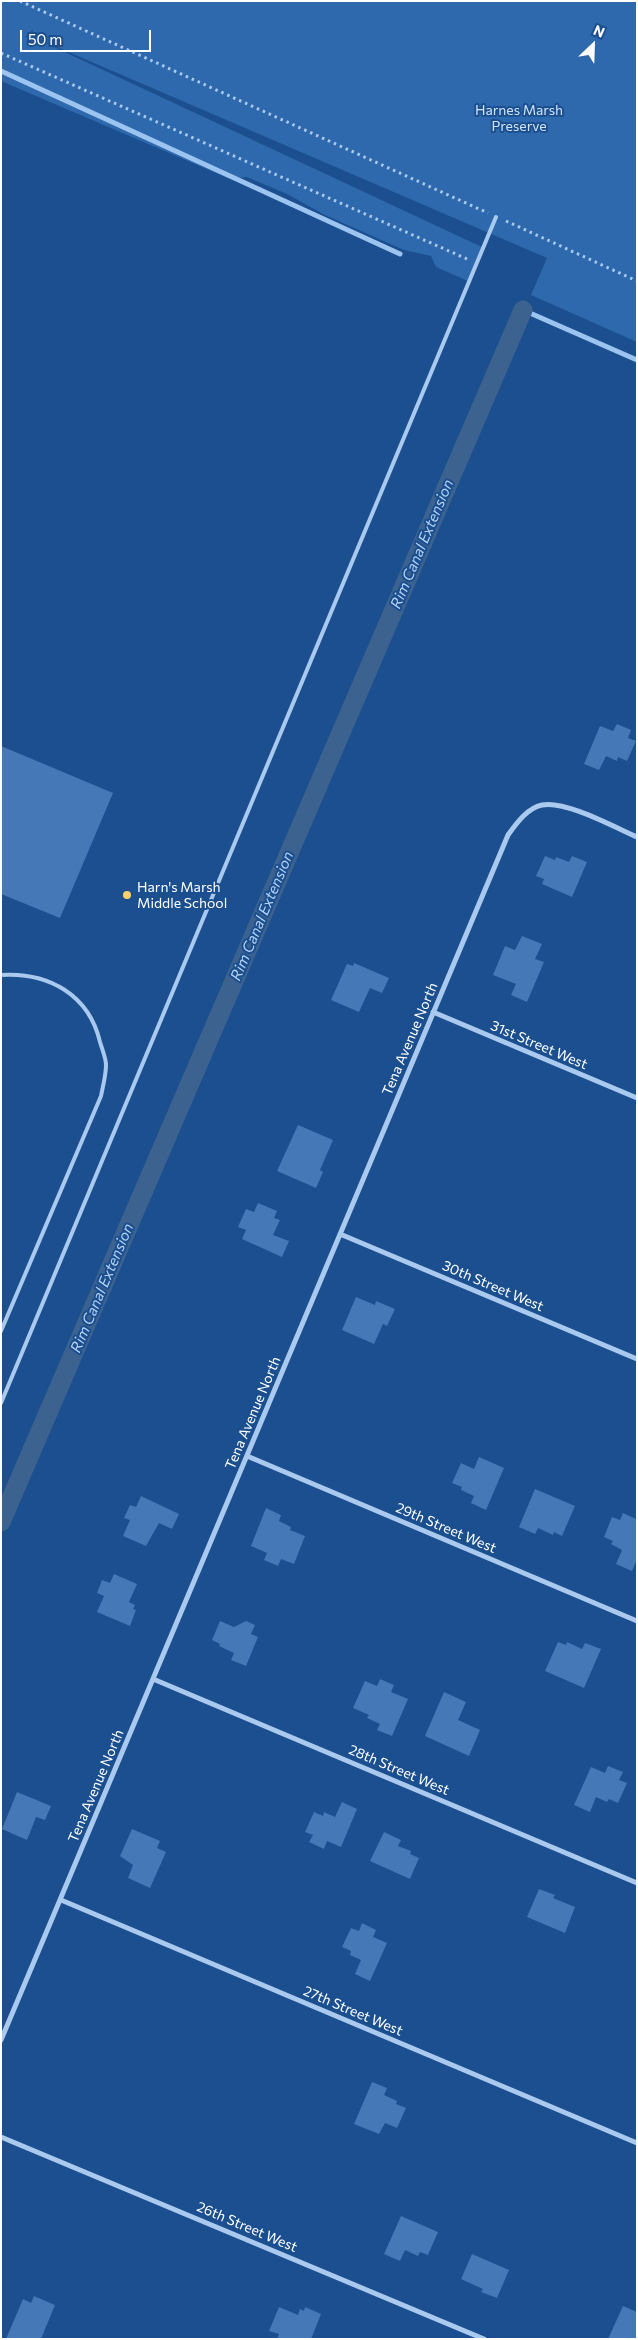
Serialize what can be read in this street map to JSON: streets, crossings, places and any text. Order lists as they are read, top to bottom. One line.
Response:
{"streets":{"street":["Tena Avenue North","31st Street West","30th Street West","29th Street West","28th Street West","27th Street West","26th Street West"]},"crossings":[["Tena Avenue North","31st Street West"],["Tena Avenue North","30th Street West"],["Tena Avenue North","29th Street West"],["Tena Avenue North","28th Street West"],["Tena Avenue North","27th Street West"]],"water":["Rim Canal Extension"],"parks":["Harnes Marsh Preserve"],"places":["Harn's Marsh Middle School"],"scale_bar":"50 m","north":"top right"}
